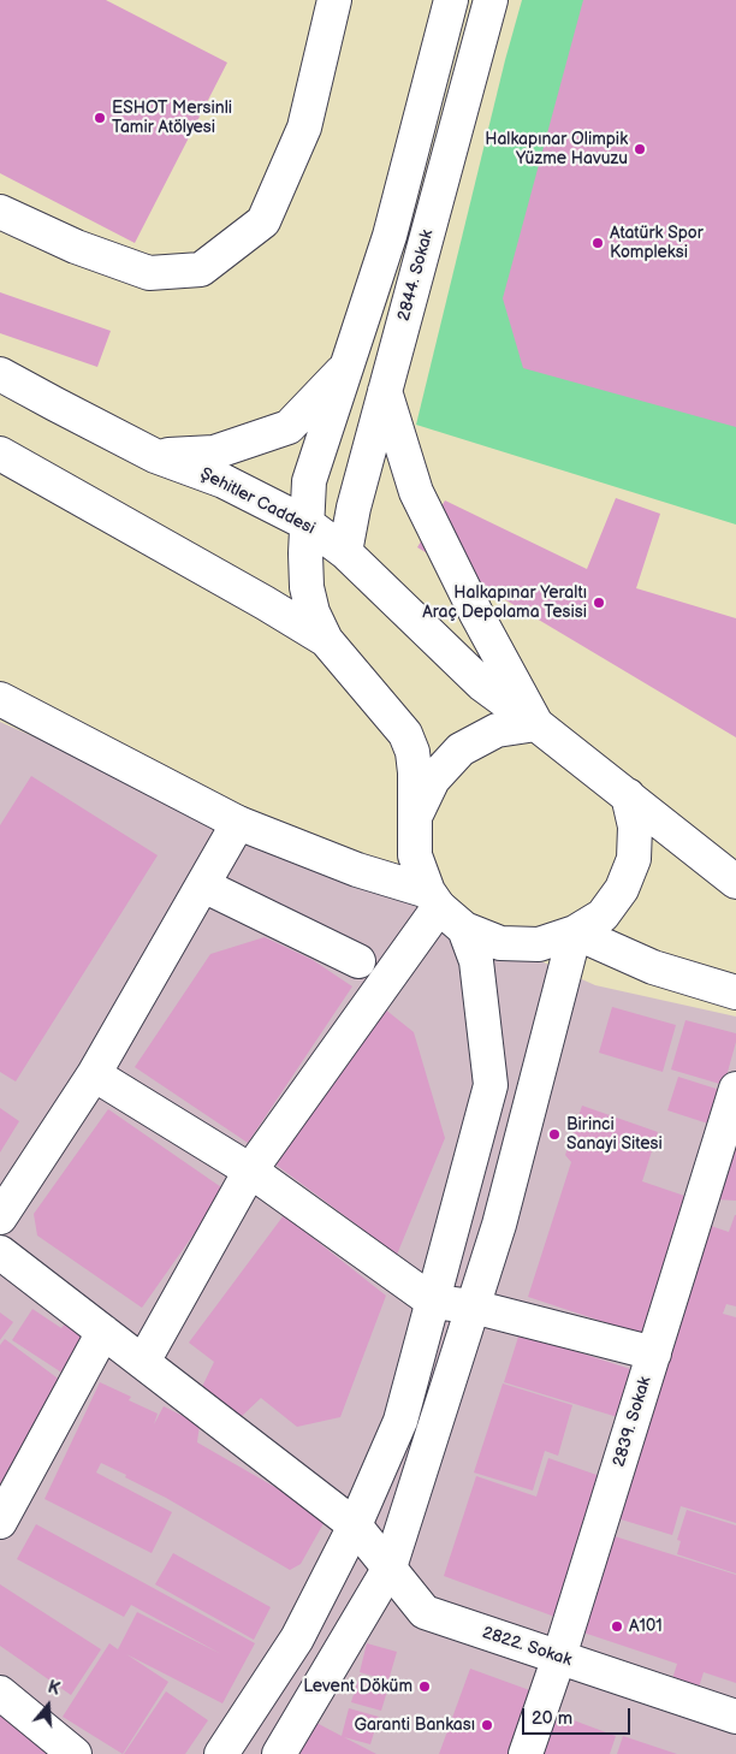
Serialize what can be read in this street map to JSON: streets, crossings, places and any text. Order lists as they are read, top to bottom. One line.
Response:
{"streets":{"main road":["2844. Sokak","Şehitler Caddesi","2839. Sokak","2822. Sokak"]},"crossings":[["2844. Sokak","Şehitler Caddesi"],["2839. Sokak","2822. Sokak"]],"places":["ESHOT Mersinli Tamir Atölyesi","Halkapınar Olimpik Yüzme Havuzu","Atatürk Spor Kompleksi","Halkapınar Yeraltı Araç Depolama Tesisi","Birinci Sanayi Sitesi","A101","Levent Döküm","Garanti Bankası"],"scale_bar":"20 m","north":"top"}
